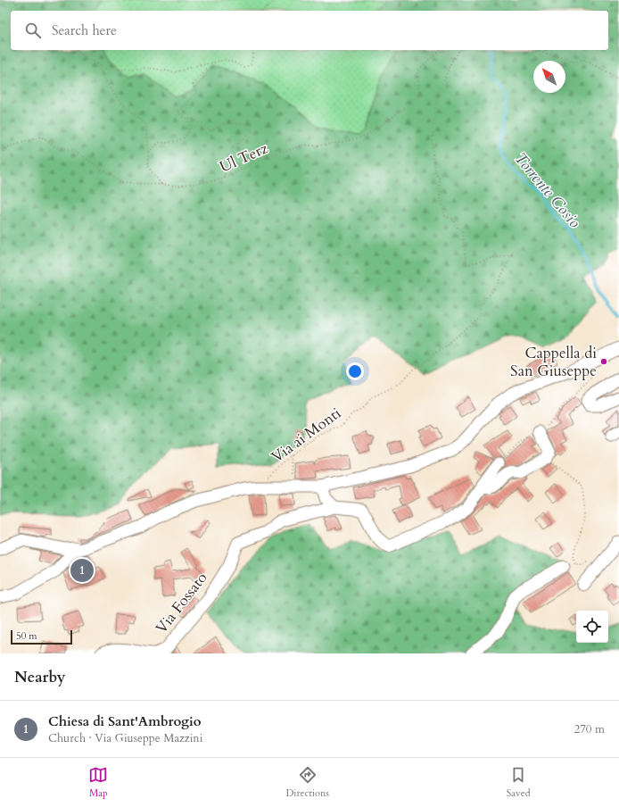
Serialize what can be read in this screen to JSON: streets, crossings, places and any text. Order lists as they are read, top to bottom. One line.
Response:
{"streets":{"street":["Via Fossato"],"path":["Ul Terz","Via ai Monti"]},"water":["Torrente Cosio"],"places":["Cappella di San Giuseppe"],"scale_bar":"50 m","north":"top left","page":{"search":"Search here","pins":"1","scale":"50 m","heading":"Nearby","list":[{"mark":"1","name":"Chiesa di Sant'Ambrogio","note":"Church · Via Giuseppe Mazzini","value":"270 m"}],"nav":["Map","Directions","Saved"]}}
